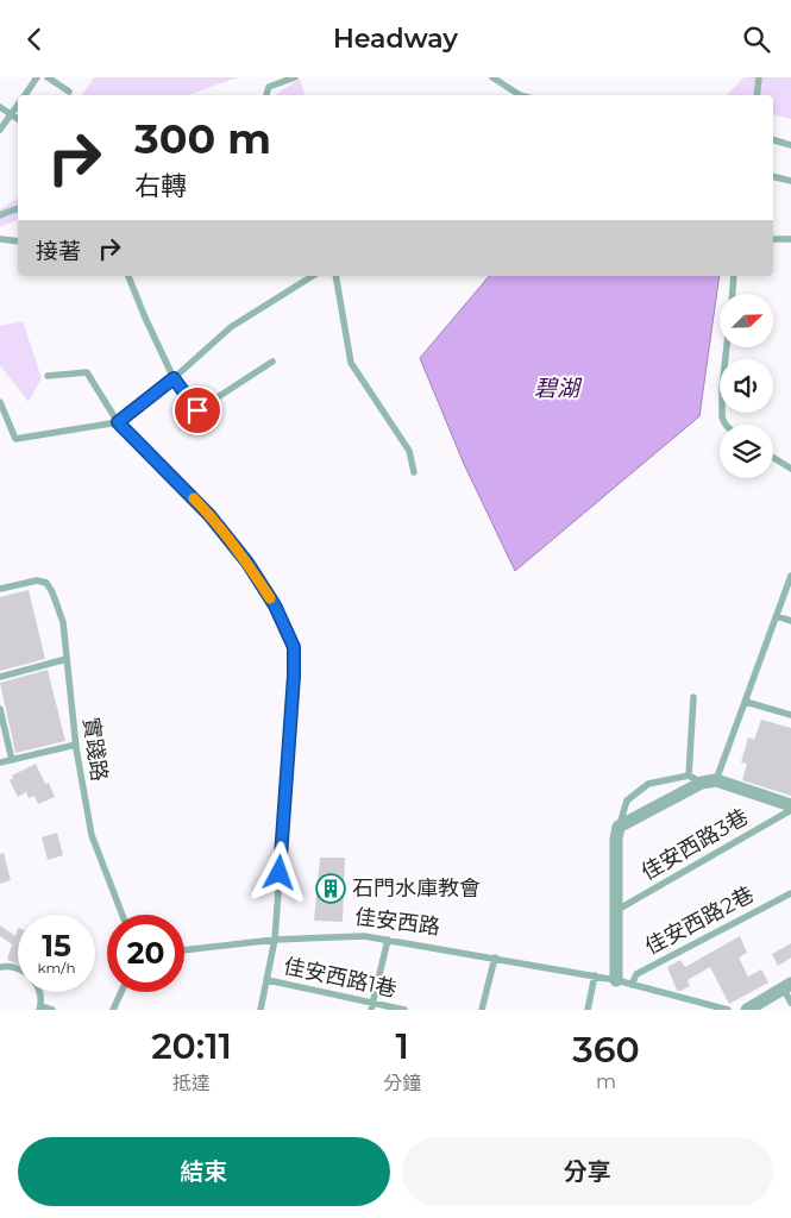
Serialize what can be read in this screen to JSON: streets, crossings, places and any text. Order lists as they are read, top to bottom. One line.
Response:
{"streets":{"lane":["實踐路","佳安西路3巷","佳安西路2巷","佳安西路","佳安西路1巷"]},"crossings":[["佳安西路2巷","佳安西路"]],"water":["碧湖"],"places":{"building":["石門水庫教會"]},"north":"top right","page":{"header":"Headway","turn":["300 m","右轉"],"then":"接著","speed":"15 km/h","limit":"20","eta":["20:11","抵達","1","分鐘","360","m"],"buttons":["結束","分享"]}}
